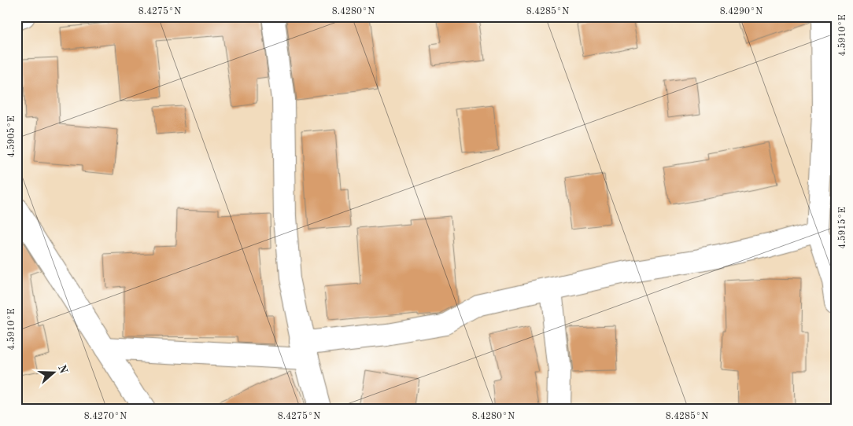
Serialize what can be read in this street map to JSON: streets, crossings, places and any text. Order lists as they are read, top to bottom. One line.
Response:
{"north":"right","coordinates":["8.4275°N","8.4280°N","8.4285°N","8.4290°N","4.5910°E","4.5905°E","4.5915°E","8.4270°N"]}
